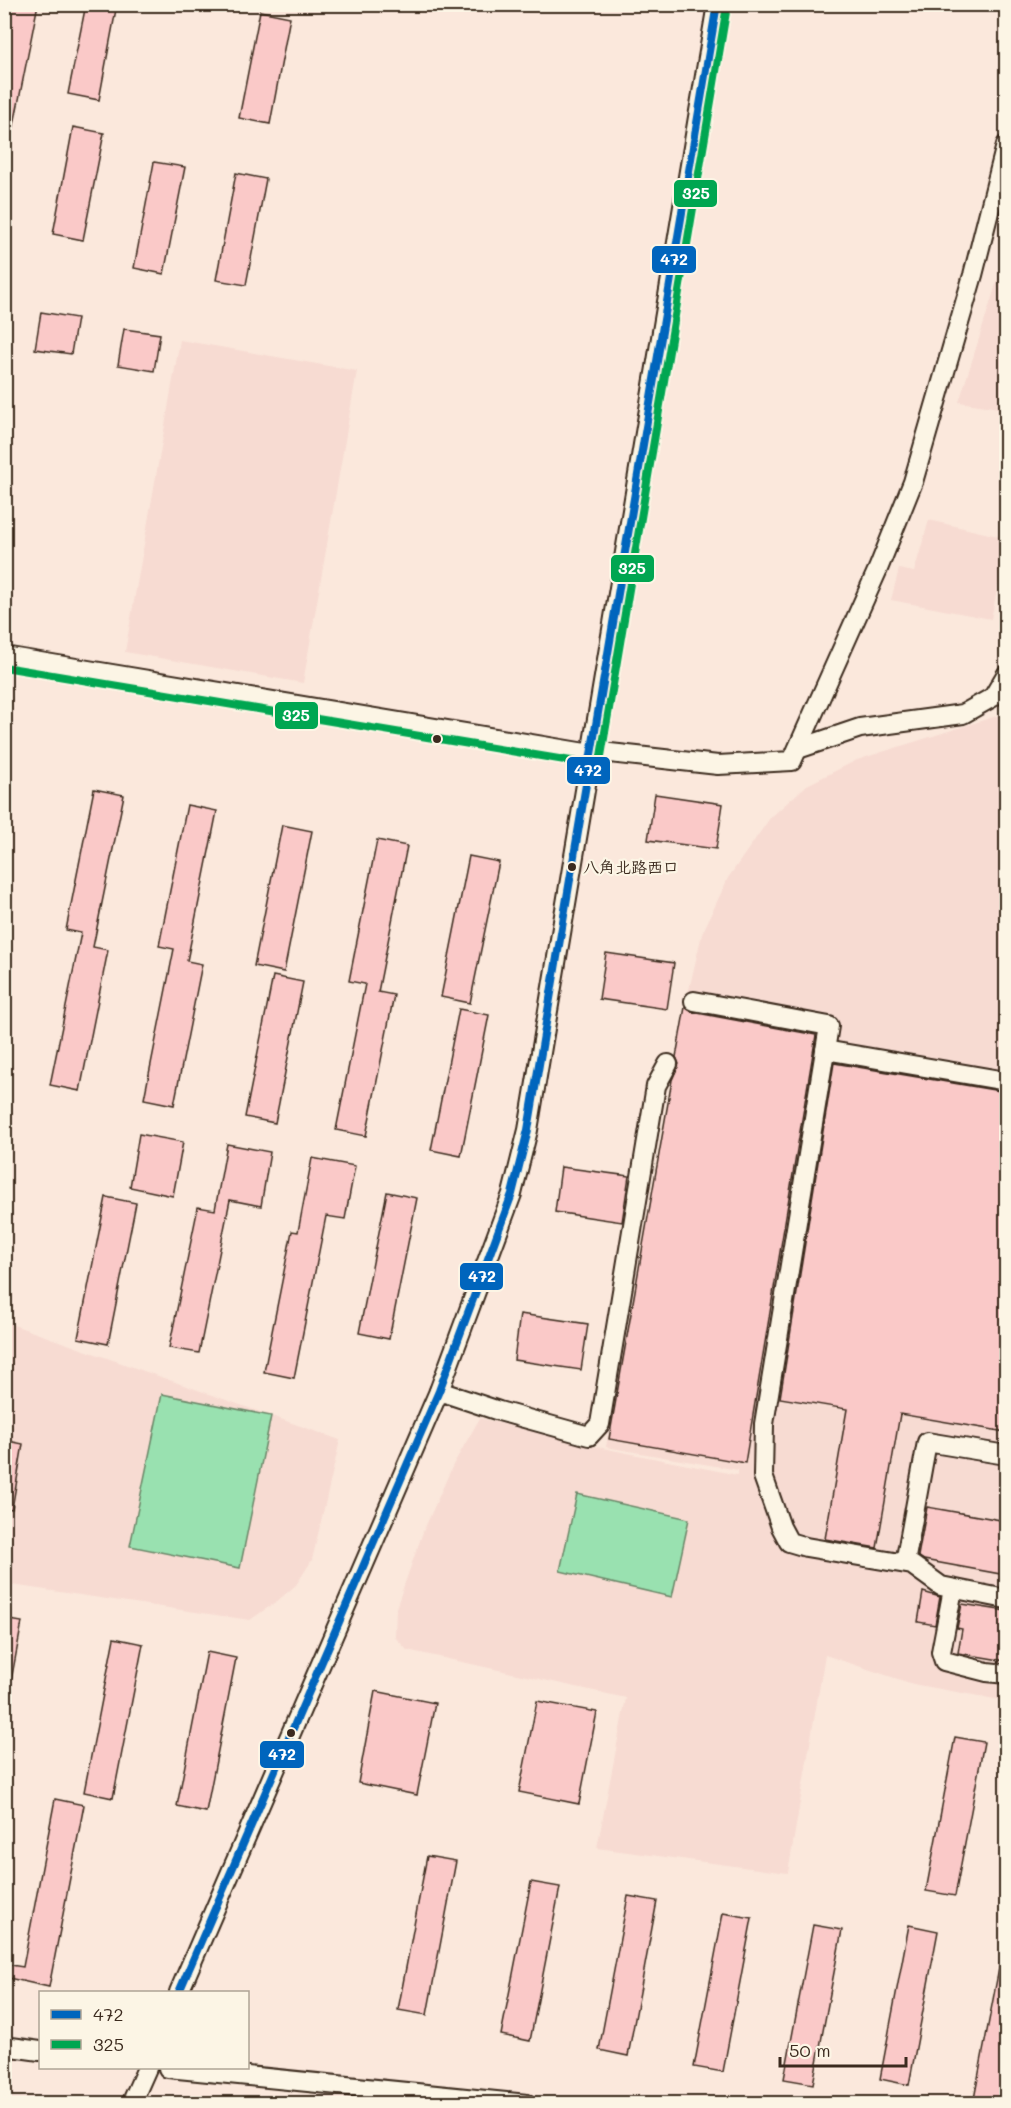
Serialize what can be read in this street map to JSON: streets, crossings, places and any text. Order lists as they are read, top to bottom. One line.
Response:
{"places":["八角北路西口"],"lines":["transit line 472","transit line 325"],"legend":["472","325"],"scale_bar":"50 m"}
